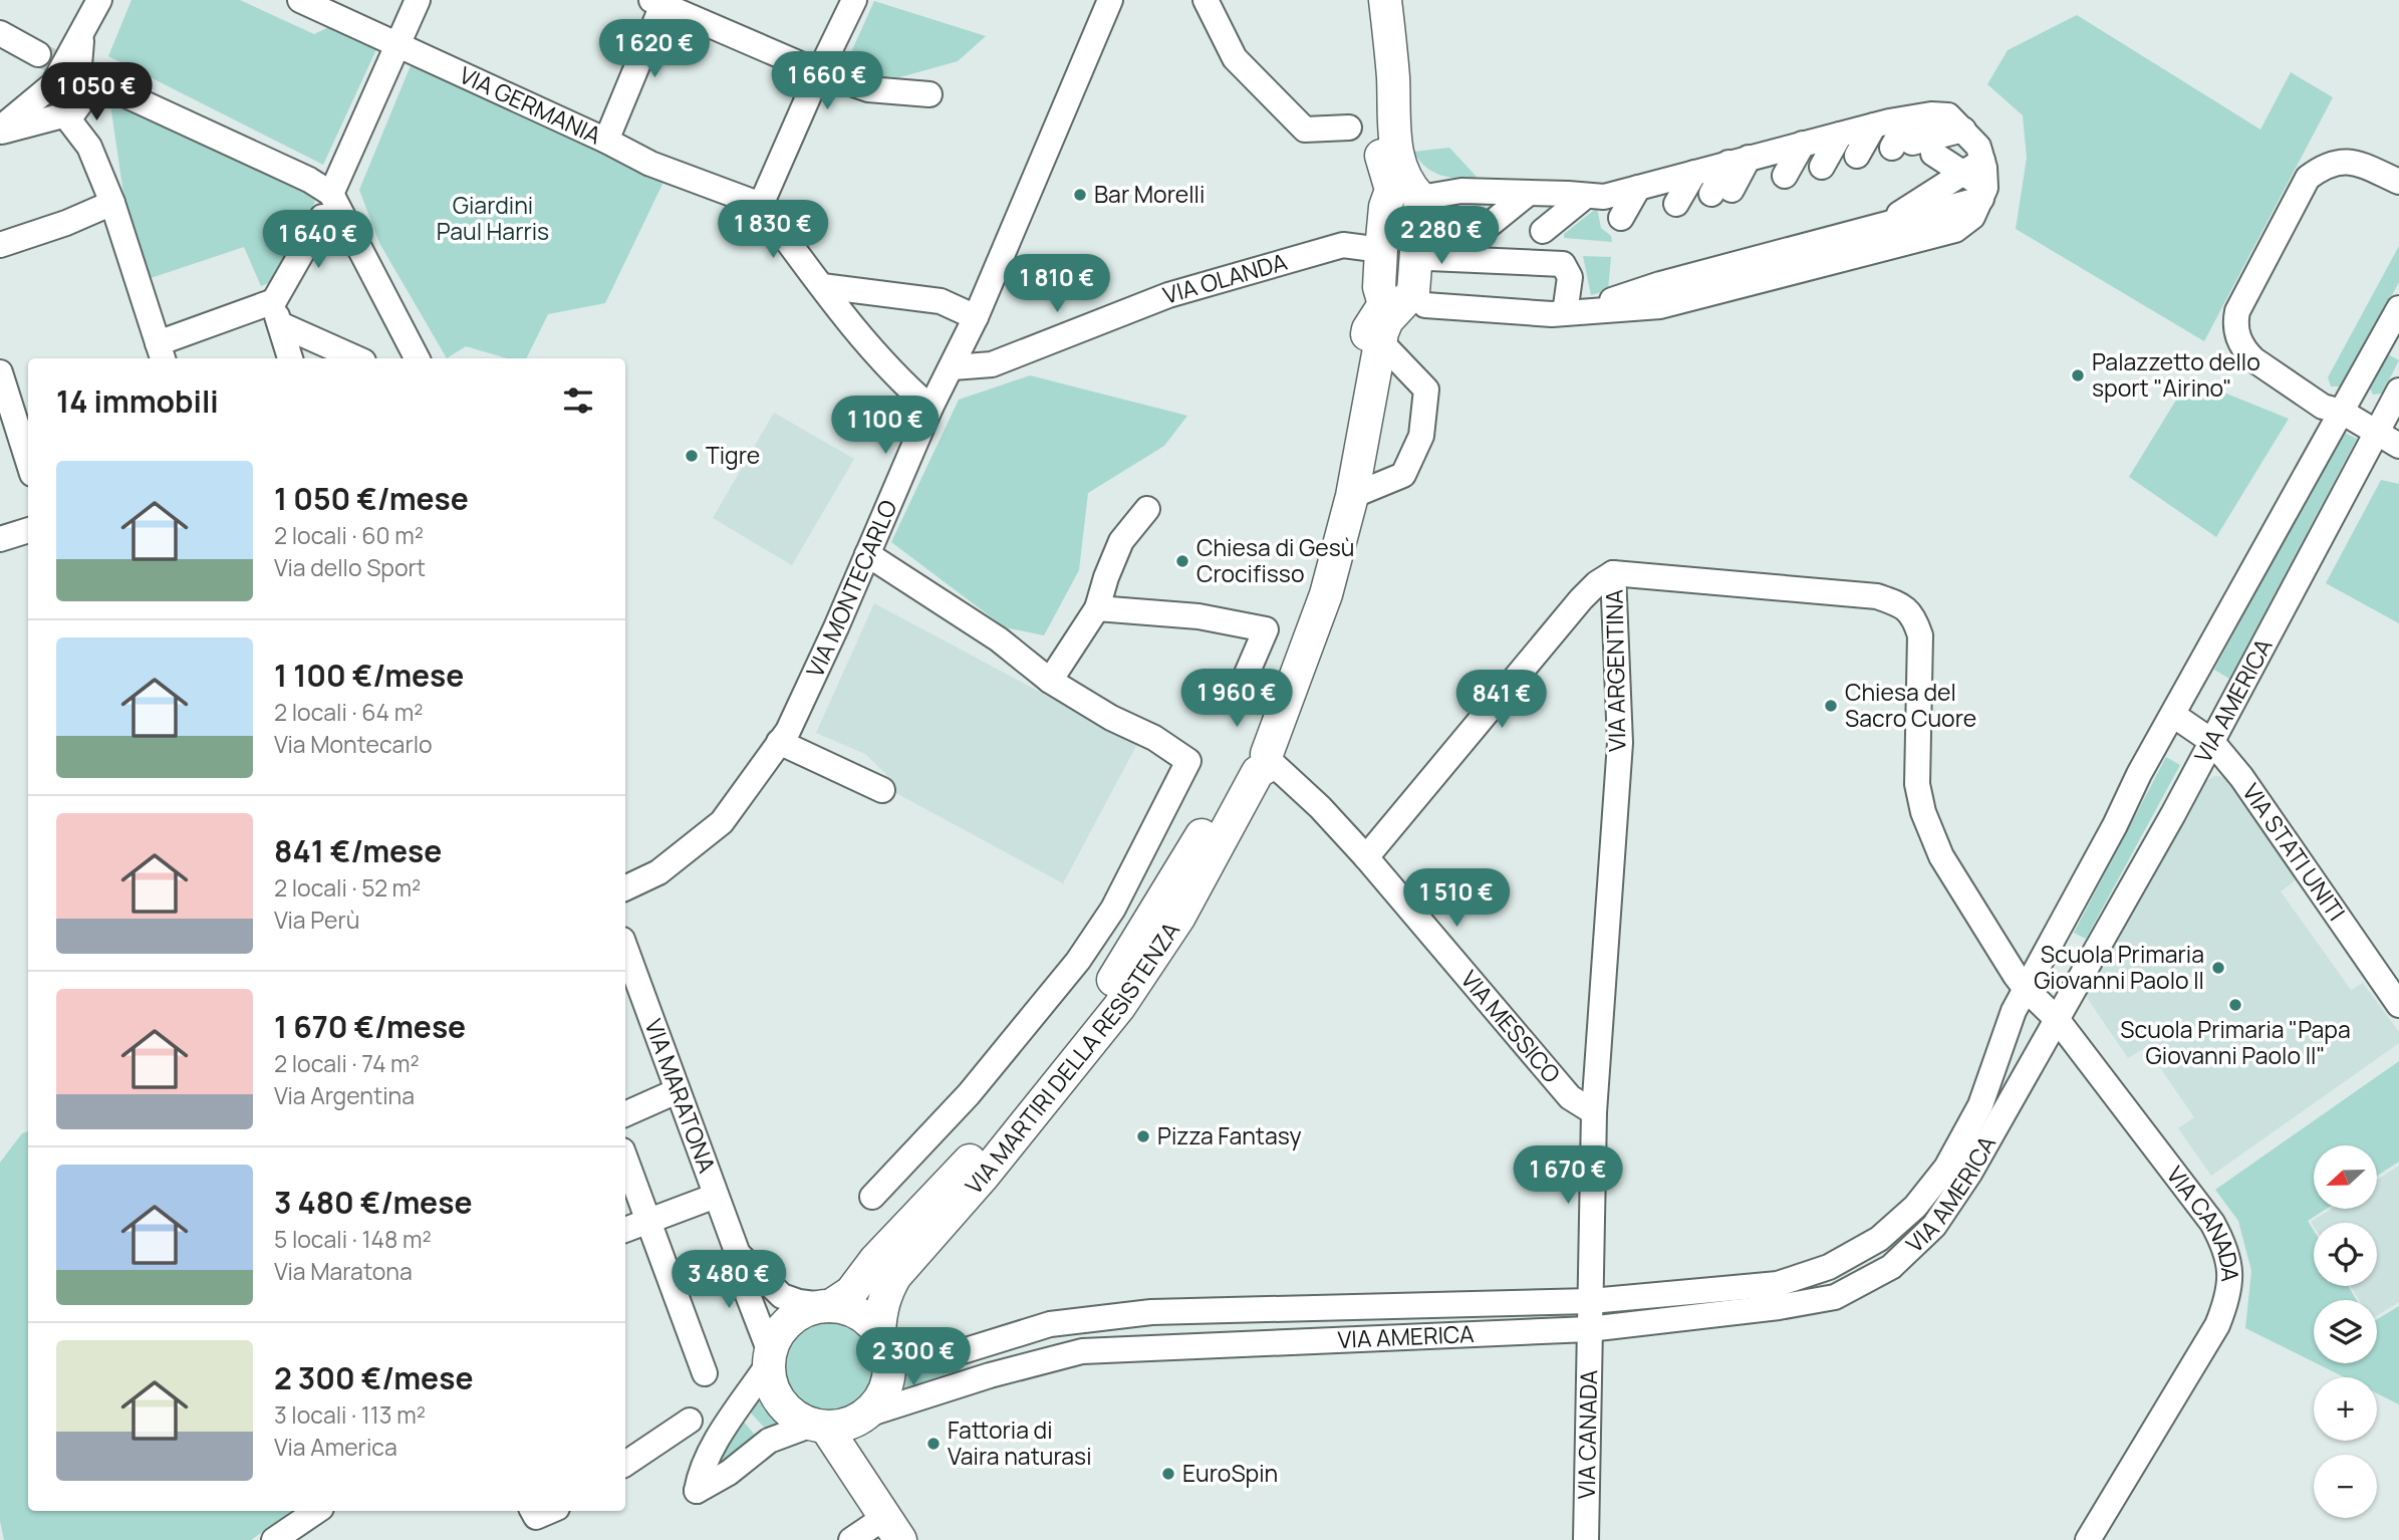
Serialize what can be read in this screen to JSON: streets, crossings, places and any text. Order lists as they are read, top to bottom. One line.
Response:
{"streets":{"main road":["VIA MARTIRI DELLA RESISTENZA"],"street":["VIA GERMANIA","VIA OLANDA","VIA MONTECARLO","VIA ARGENTINA","VIA AMERICA","VIA STATI UNITI","VIA MESSICO","VIA MARATONA","VIA CANADA"]},"crossings":[["VIA OLANDA","VIA MONTECARLO"],["VIA OLANDA","VIA MARTIRI DELLA RESISTENZA"],["VIA ARGENTINA","VIA AMERICA"],["VIA ARGENTINA","VIA MESSICO"],["VIA ARGENTINA","VIA CANADA"],["VIA AMERICA","VIA STATI UNITI"],["VIA AMERICA","VIA MARTIRI DELLA RESISTENZA"],["VIA AMERICA","VIA MARATONA"],["VIA AMERICA","VIA CANADA"],["VIA MESSICO","VIA MARTIRI DELLA RESISTENZA"],["VIA MARTIRI DELLA RESISTENZA","VIA MARATONA"]],"parks":["Giardini Paul Harris"],"places":["Bar Morelli","Palazzetto dello sport \"Airino\"","Tigre","Chiesa di Gesù Crocifisso","Chiesa del Sacro Cuore","Scuola Primaria Giovanni Paolo II","Scuola Primaria \"Papa Giovanni Paolo II\"","Pizza Fantasy","Fattoria di Vaira naturasi","EuroSpin"],"north":"left","page":{"price":["1 620 €","1 660 €","1 050 €","1 830 €","2 280 €","1 640 €","1 810 €","1 100 €","1 960 €","841 €","1 510 €","1 670 €","3 480 €","2 300 €"],"heading":"14 immobili","list":[{"name":"1 050 €/mese","note":"2 locali · 60 m² · Via dello Sport"},{"name":"1 100 €/mese","note":"2 locali · 64 m² · Via Montecarlo"},{"name":"841 €/mese","note":"2 locali · 52 m² · Via Perù"},{"name":"1 670 €/mese","note":"2 locali · 74 m² · Via Argentina"},{"name":"3 480 €/mese","note":"5 locali · 148 m² · Via Maratona"},{"name":"2 300 €/mese","note":"3 locali · 113 m² · Via America"}],"map_buttons":["+","−"]}}
